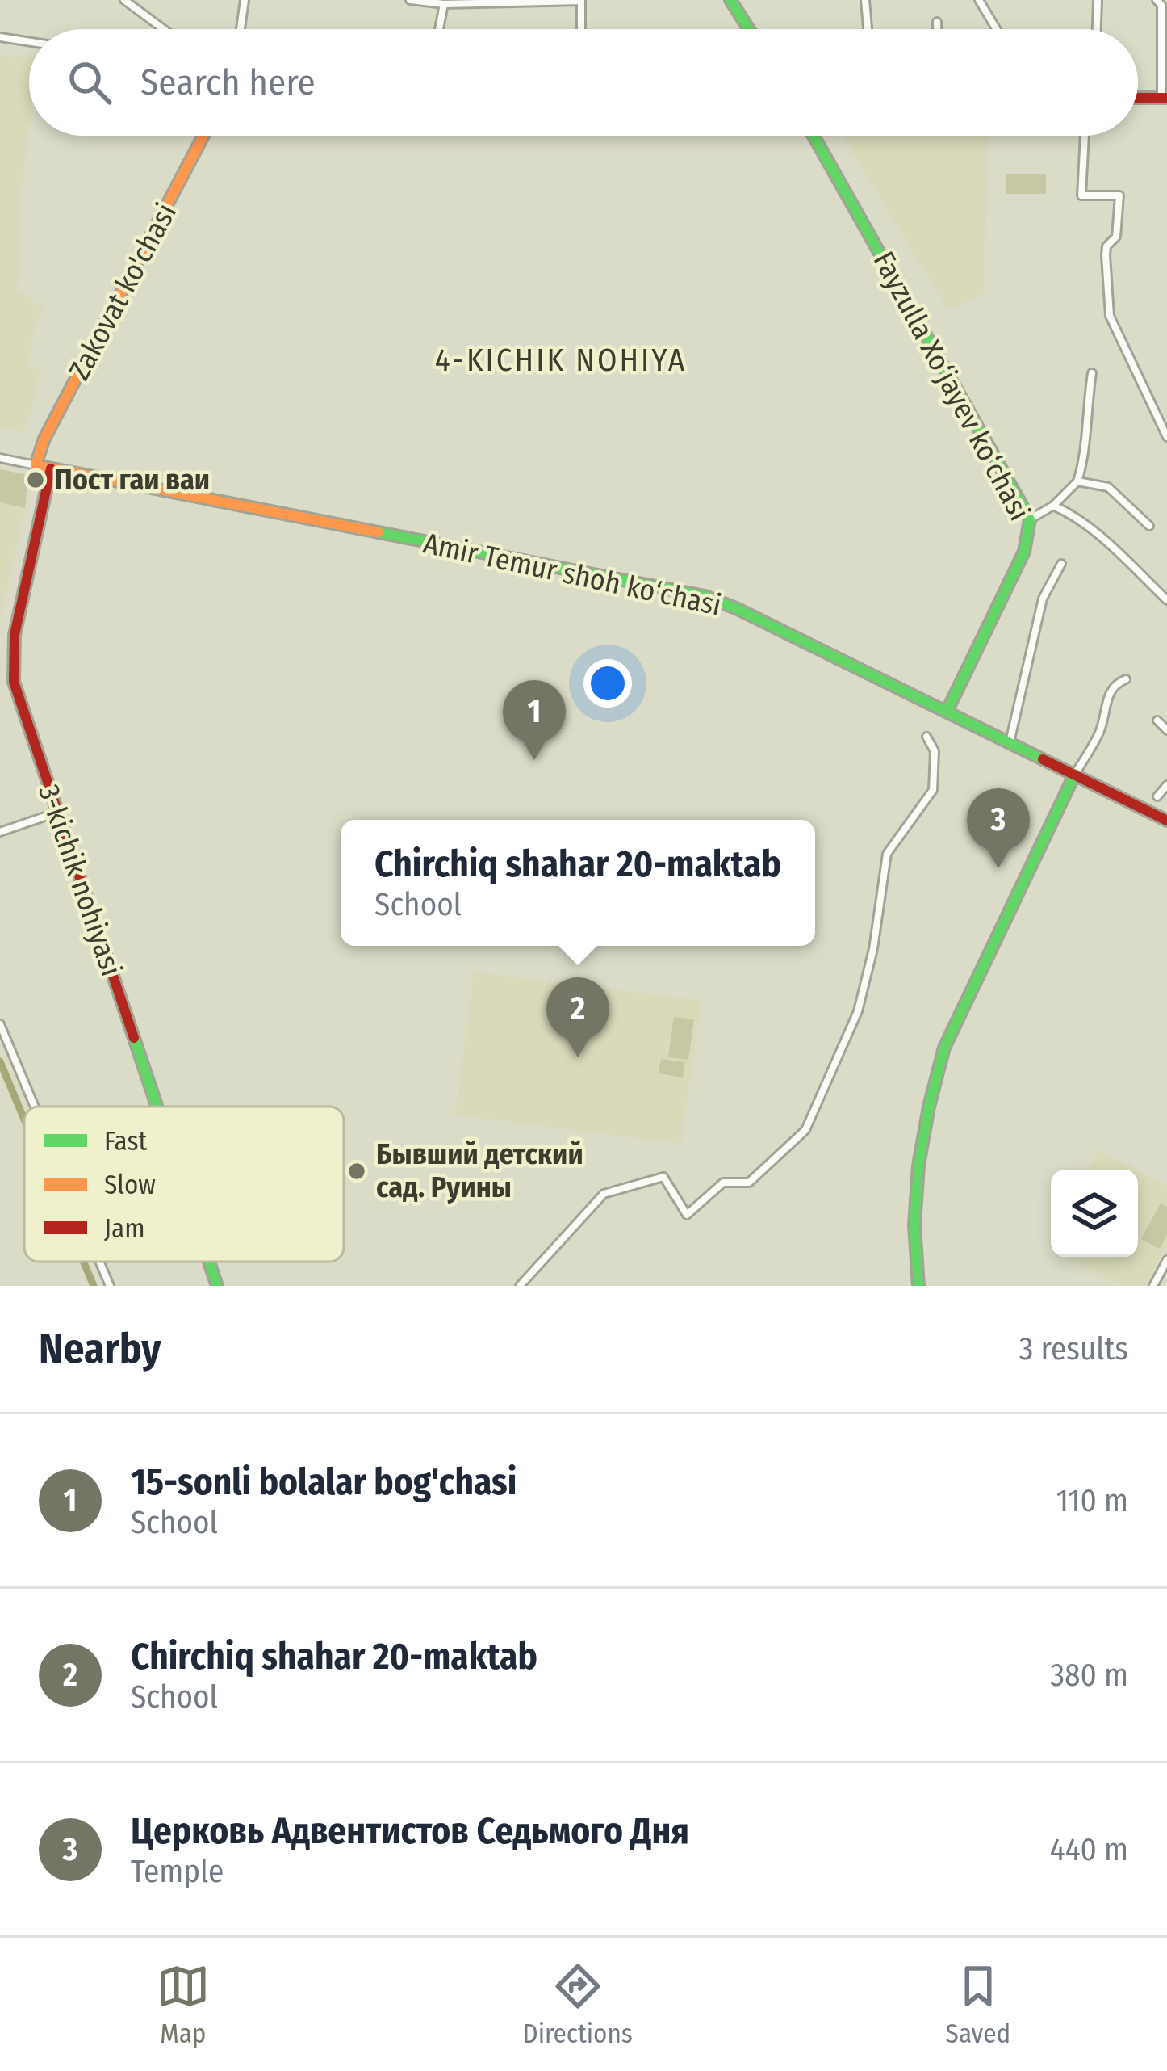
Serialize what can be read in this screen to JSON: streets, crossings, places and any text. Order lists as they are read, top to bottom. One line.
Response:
{"streets":{"main road":["Zakovat ko'chasi","Fayzulla Xo‘jayev ko‘chasi","Amir Temur shoh ko‘chasi","3-kichik nohiyasi"]},"crossings":[["Zakovat ko'chasi","Amir Temur shoh ko‘chasi"],["Fayzulla Xo‘jayev ko‘chasi","Amir Temur shoh ko‘chasi"],["Amir Temur shoh ko‘chasi","3-kichik nohiyasi"]],"districts":["4-KICHIK NOHIYA"],"places":["Пост гаи ваи","Бывший детский сад. Руины"],"legend":["Fast","Slow","Jam"],"page":{"search":"Search here","pins":["1","3","2"],"popup":["Chirchiq shahar 20-maktab","School"],"heading":["Nearby","3 results"],"list":[{"mark":"1","name":"15-sonli bolalar bog'chasi","note":"School","value":"110 m"},{"mark":"2","name":"Chirchiq shahar 20-maktab","note":"School","value":"380 m"},{"mark":"3","name":"Церковь Адвентистов Седьмого Дня","note":"Temple","value":"440 m"}],"nav":["Map","Directions","Saved"]}}
